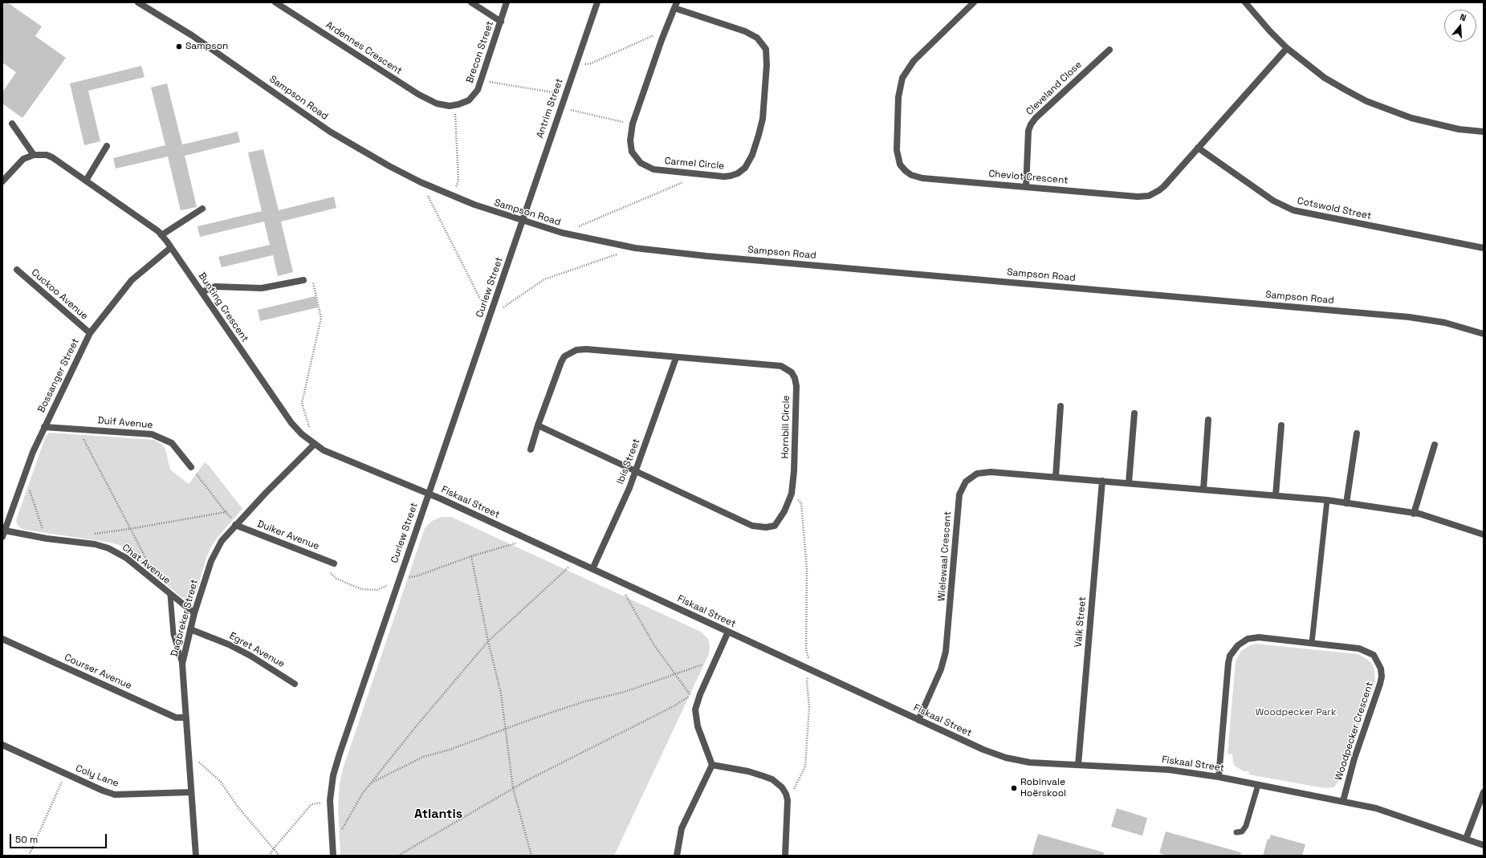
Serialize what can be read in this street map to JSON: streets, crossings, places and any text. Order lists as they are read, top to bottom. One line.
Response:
{"streets":{"street":["Ardennes Crescent","Brecon Street","Cleveland Close","Sampson Road","Antrim Street","Carmel Circle","Cheviot Crescent","Cotswold Street","Curlew Street","Cuckoo Avenue","Bunting Crescent","Bossanger Street","Duif Avenue","Hornbill Circle","Ibis Street","Fiskaal Street","Duiker Avenue","Wielewaal Crescent","Chat Avenue","Dagbreker Street","Valk Street","Egret Avenue","Courser Avenue","Woodpecker Crescent","Coly Lane"]},"crossings":[["Ardennes Crescent","Brecon Street"],["Cleveland Close","Cheviot Crescent"],["Sampson Road","Antrim Street"],["Sampson Road","Curlew Street"],["Antrim Street","Curlew Street"],["Cheviot Crescent","Cotswold Street"],["Curlew Street","Bunting Crescent"],["Curlew Street","Fiskaal Street"],["Cuckoo Avenue","Bossanger Street"],["Bunting Crescent","Bossanger Street"],["Bunting Crescent","Fiskaal Street"],["Bunting Crescent","Dagbreker Street"],["Bossanger Street","Duif Avenue"],["Bossanger Street","Chat Avenue"],["Hornbill Circle","Ibis Street"],["Ibis Street","Fiskaal Street"],["Fiskaal Street","Wielewaal Crescent"],["Fiskaal Street","Valk Street"],["Fiskaal Street","Woodpecker Crescent"],["Duiker Avenue","Dagbreker Street"],["Wielewaal Crescent","Valk Street"],["Chat Avenue","Dagbreker Street"],["Dagbreker Street","Egret Avenue"],["Dagbreker Street","Courser Avenue"],["Dagbreker Street","Coly Lane"]],"districts":["Atlantis"],"parks":["Woodpecker Park"],"places":["Sampson","Robinvale Hoërskool"],"scale_bar":"50 m","north":"top"}
